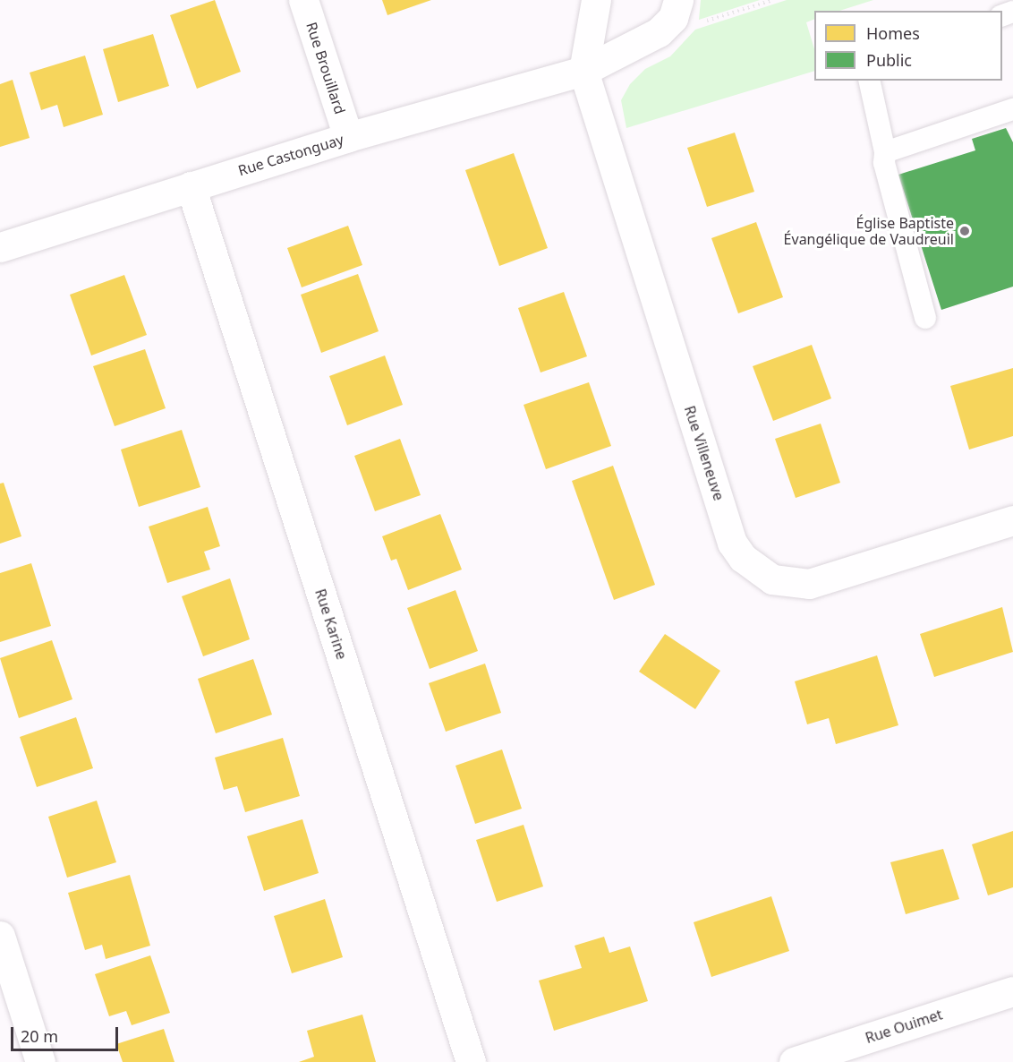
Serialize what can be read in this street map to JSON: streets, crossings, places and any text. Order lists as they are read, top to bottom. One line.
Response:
{"streets":{"street":["Rue Brouillard","Rue Castonguay","Rue Villeneuve","Rue Karine","Rue Ouimet"]},"crossings":[["Rue Brouillard","Rue Castonguay"],["Rue Castonguay","Rue Villeneuve"],["Rue Castonguay","Rue Karine"]],"places":["Église Baptiste Évangélique de Vaudreuil"],"legend":["Homes","Public"],"scale_bar":"20 m"}
